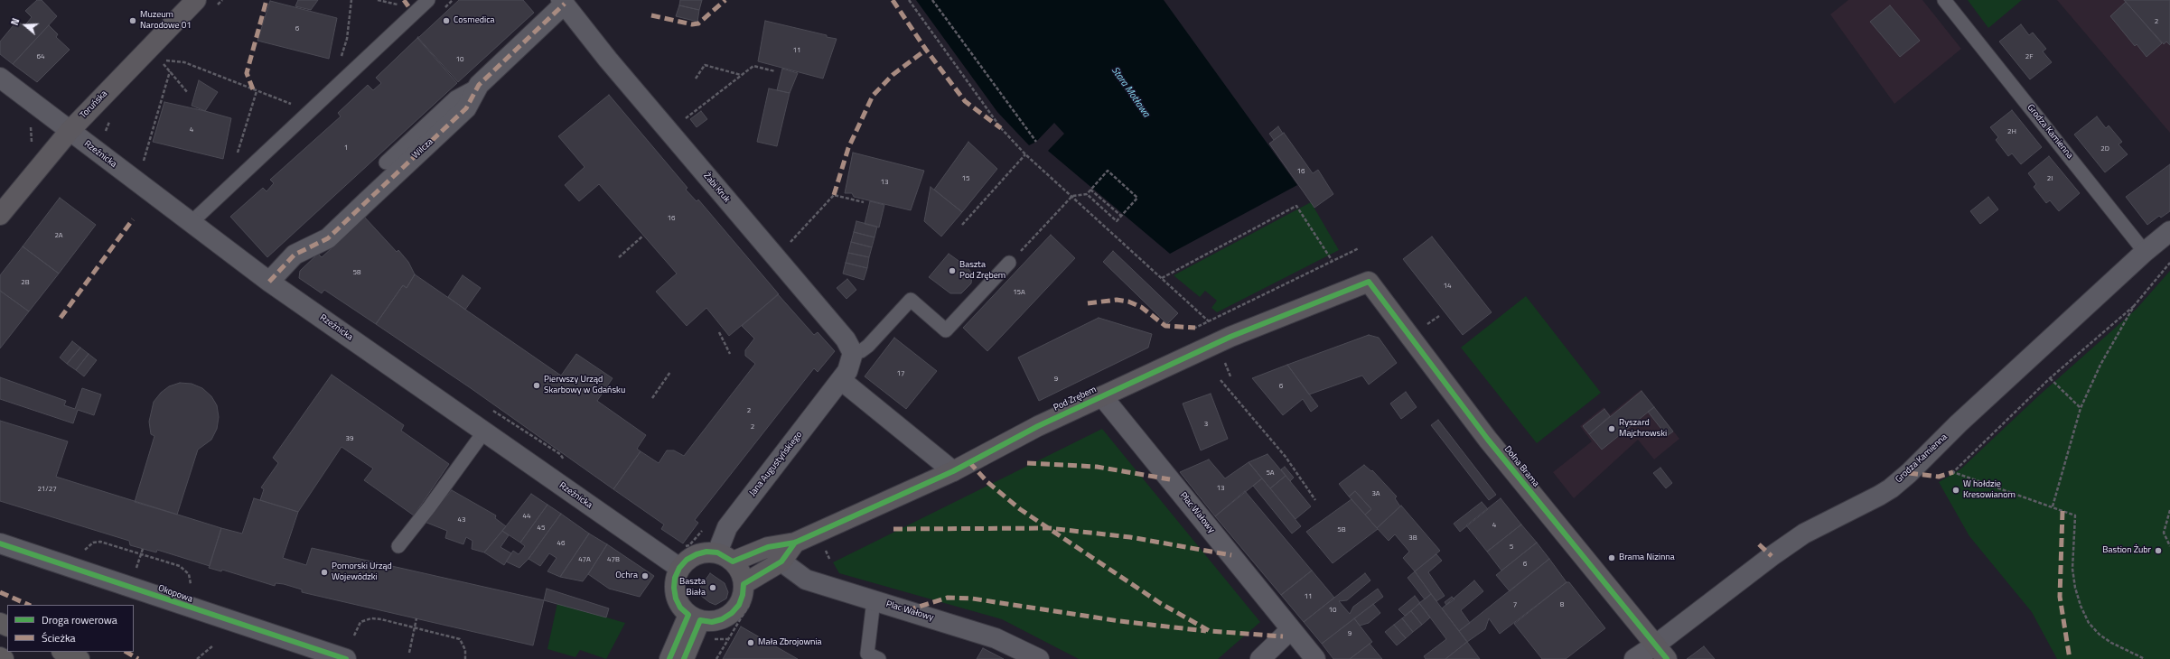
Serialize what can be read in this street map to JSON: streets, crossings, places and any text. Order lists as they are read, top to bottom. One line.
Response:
{"streets":{"street":["Toruńska","Grodza Kamienna","Wilcza","Rzeźnicka","Żabi Kruk","Pod Zrębem","Jana Augustyńskiego","Dolna Brama","Plac Wałowy","Okopowa"]},"crossings":[["Toruńska","Rzeźnicka"],["Grodza Kamienna","Dolna Brama"],["Wilcza","Rzeźnicka"],["Wilcza","Żabi Kruk"],["Rzeźnicka","Pod Zrębem"],["Rzeźnicka","Jana Augustyńskiego"],["Pod Zrębem","Jana Augustyńskiego"],["Pod Zrębem","Dolna Brama"],["Pod Zrębem","Plac Wałowy"]],"water":["Stara Motława"],"places":["Muzeum Narodowe 01","Cosmedica","Baszta Pod Zrębem","Pierwszy Urząd Skarbowy w Gdańsku","Ryszard Majchrowski","W hołdzie Kresowianom","Bastion Żubr","Brama Nizinna","Pomorski Urząd Wojewódzki","Ochra","Baszta Biała","Mała Zbrojownia"],"house_numbers":["2","6","11","64","2F","10","4","2H","1","2D","16","15","2I","13","16","2A","58","2B","14","15A","17","9","6","2","3","2","39","5A","13","21/27","3A","44","43","4","45","5B","3B","46","5","47A","47B","6","11","7","8","10","9"],"legend":["Droga rowerowa","Ścieżka"],"north":"left"}
